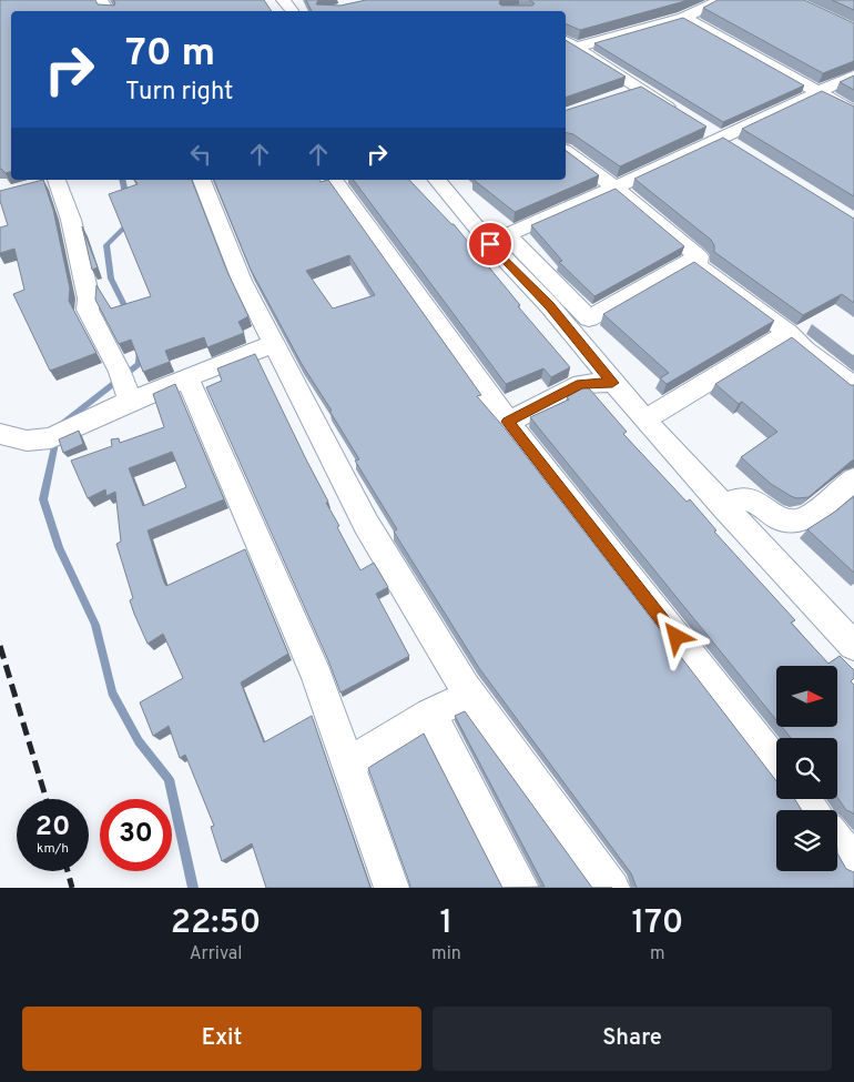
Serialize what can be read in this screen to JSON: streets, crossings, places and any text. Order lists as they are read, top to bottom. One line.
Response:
{"north":"right","page":{"turn":["70 m","Turn right"],"speed":"20 km/h","limit":"30","eta":["22:50","Arrival","1","min","170","m"],"buttons":["Exit","Share"]}}
